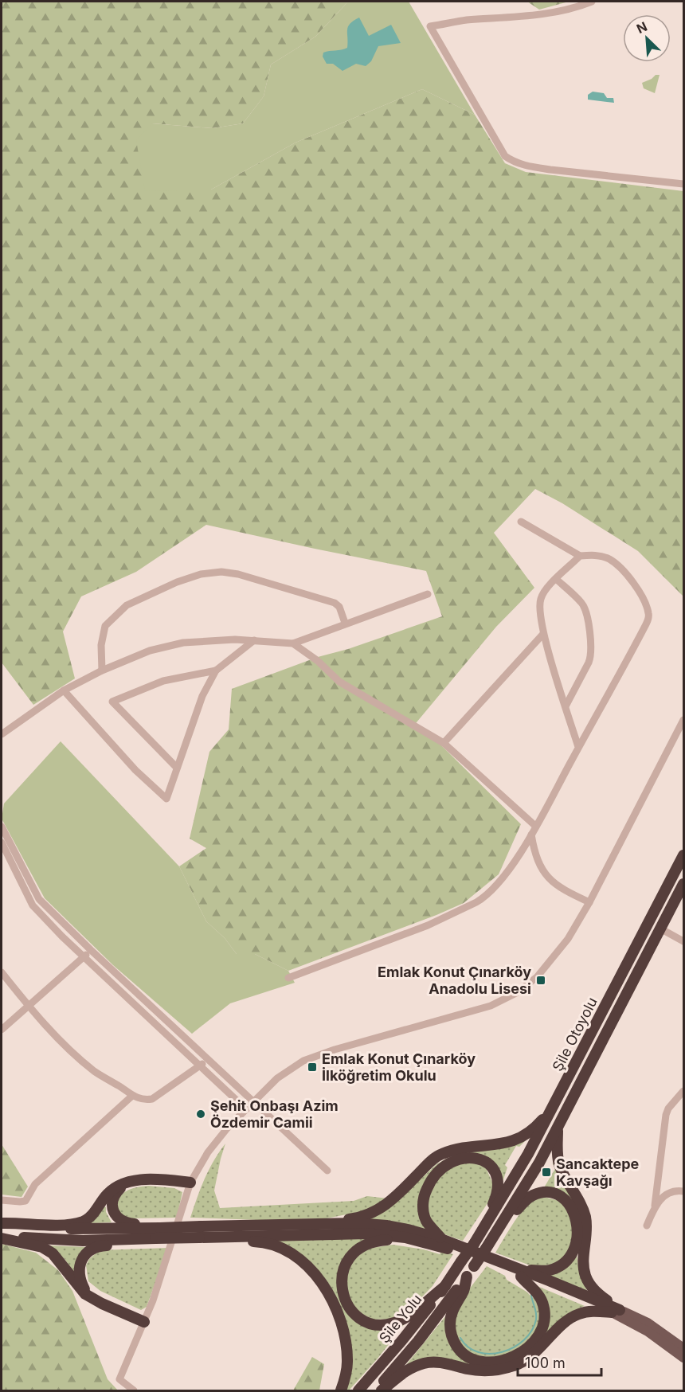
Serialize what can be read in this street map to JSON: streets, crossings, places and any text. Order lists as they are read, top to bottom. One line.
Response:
{"streets":{"highway":["Şile Otoyolu","Şile Yolu"]},"crossings":[["Şile Otoyolu","Şile Yolu"]],"places":{"transit":["Emlak Konut Çınarköy Anadolu Lisesi","Emlak Konut Çınarköy İlköğretim Okulu","Sancaktepe Kavşağı"],"other":["Şehit Onbaşı Azim Özdemir Camii"]},"scale_bar":"100 m","north":"top left"}
